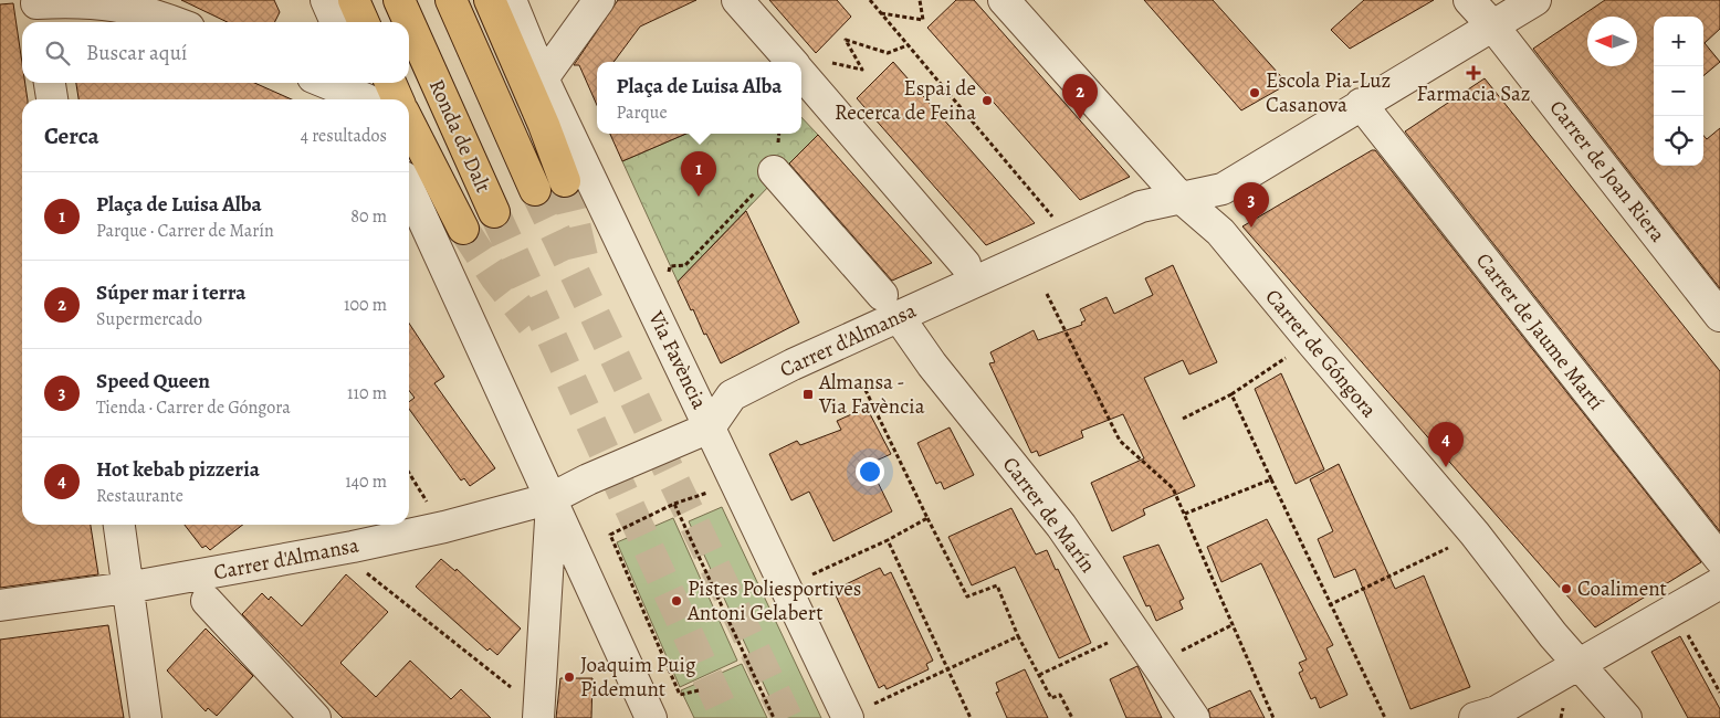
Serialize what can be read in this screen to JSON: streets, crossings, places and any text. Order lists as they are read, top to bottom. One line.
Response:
{"streets":{"highway":["Ronda de Dalt"],"street":["Carrer de Joan Riera","Carrer de Jaume Martí","Carrer d'Almansa","Carrer de Góngora","Via Favència","Carrer de Marín"]},"crossings":[["Carrer de Joan Riera","Carrer d'Almansa"],["Carrer de Jaume Martí","Carrer d'Almansa"],["Carrer d'Almansa","Carrer de Góngora"],["Carrer d'Almansa","Via Favència"],["Carrer d'Almansa","Carrer de Marín"]],"places":{"health":["Farmacia Saz"],"other":["Escola Pia-Luz Casanova","Espai de Recerca de Feina","Coaliment","Pistes Poliesportives Antoni Gelabert","Joaquim Puig Pidemunt"],"transit":["Almansa - Via Favència"]},"north":"left","page":{"map_buttons":["+","−"],"search":"Buscar aquí","popup":["Plaça de Luisa Alba","Parque"],"pins":["2","1","3","4"],"heading":["Cerca","4 resultados"],"list":[{"mark":"1","name":"Plaça de Luisa Alba","note":"Parque · Carrer de Marín","value":"80 m"},{"mark":"2","name":"Súper mar i terra","note":"Supermercado","value":"100 m"},{"mark":"3","name":"Speed Queen","note":"Tienda · Carrer de Góngora","value":"110 m"},{"mark":"4","name":"Hot kebab pizzeria","note":"Restaurante","value":"140 m"}]}}
